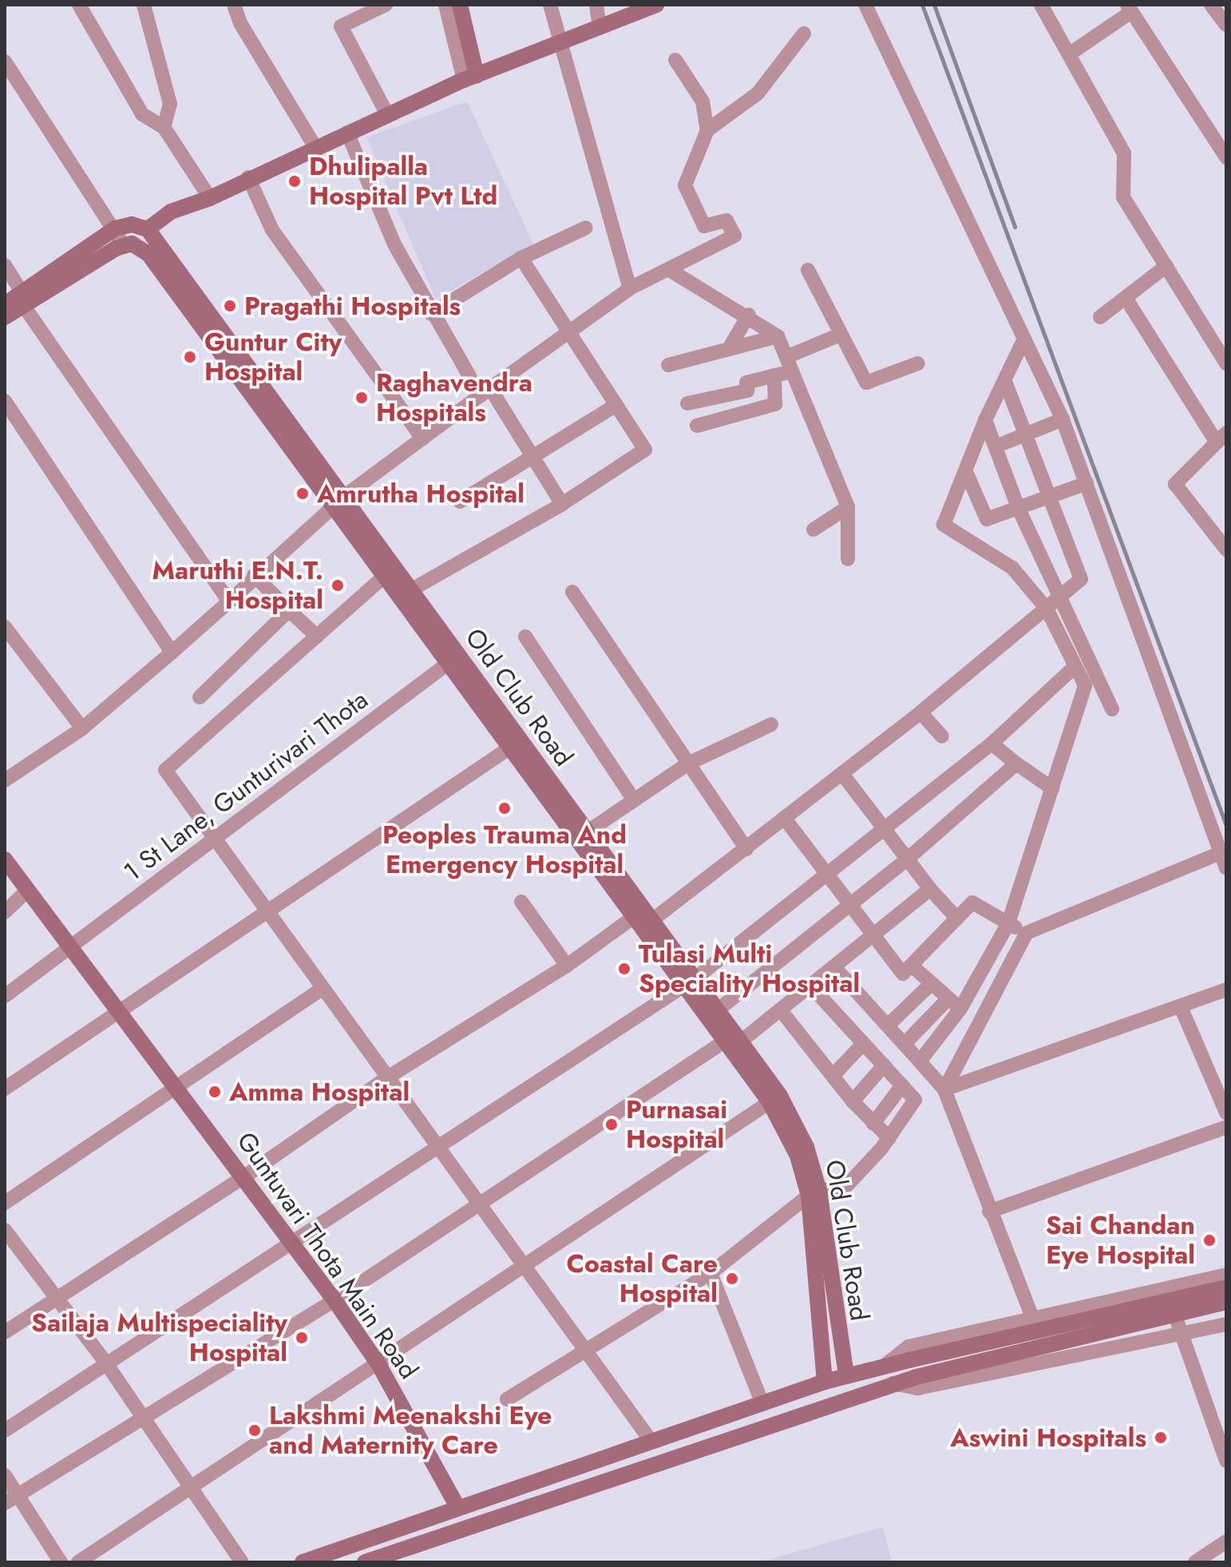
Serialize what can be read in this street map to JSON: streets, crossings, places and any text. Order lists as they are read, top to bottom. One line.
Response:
{"streets":{"street":["Old Club Road","1 St Lane, Gunturivari Thota","Guntuvari Thota Main Road"]},"crossings":[["Old Club Road","1 St Lane, Gunturivari Thota"],["1 St Lane, Gunturivari Thota","Guntuvari Thota Main Road"]],"places":["Dhulipalla Hospital Pvt Ltd","Pragathi Hospitals","Guntur City Hospital","Raghavendra Hospitals","Amrutha Hospital","Maruthi E.N.T. Hospital","Peoples Trauma And Emergency Hospital","Tulasi Multi Speciality Hospital","Amma Hospital","Purnasai Hospital","Sai Chandan Eye Hospital","Coastal Care Hospital","Sailaja Multispeciality Hospital","Lakshmi Meenakshi Eye and Maternity Care","Aswini Hospitals"]}
